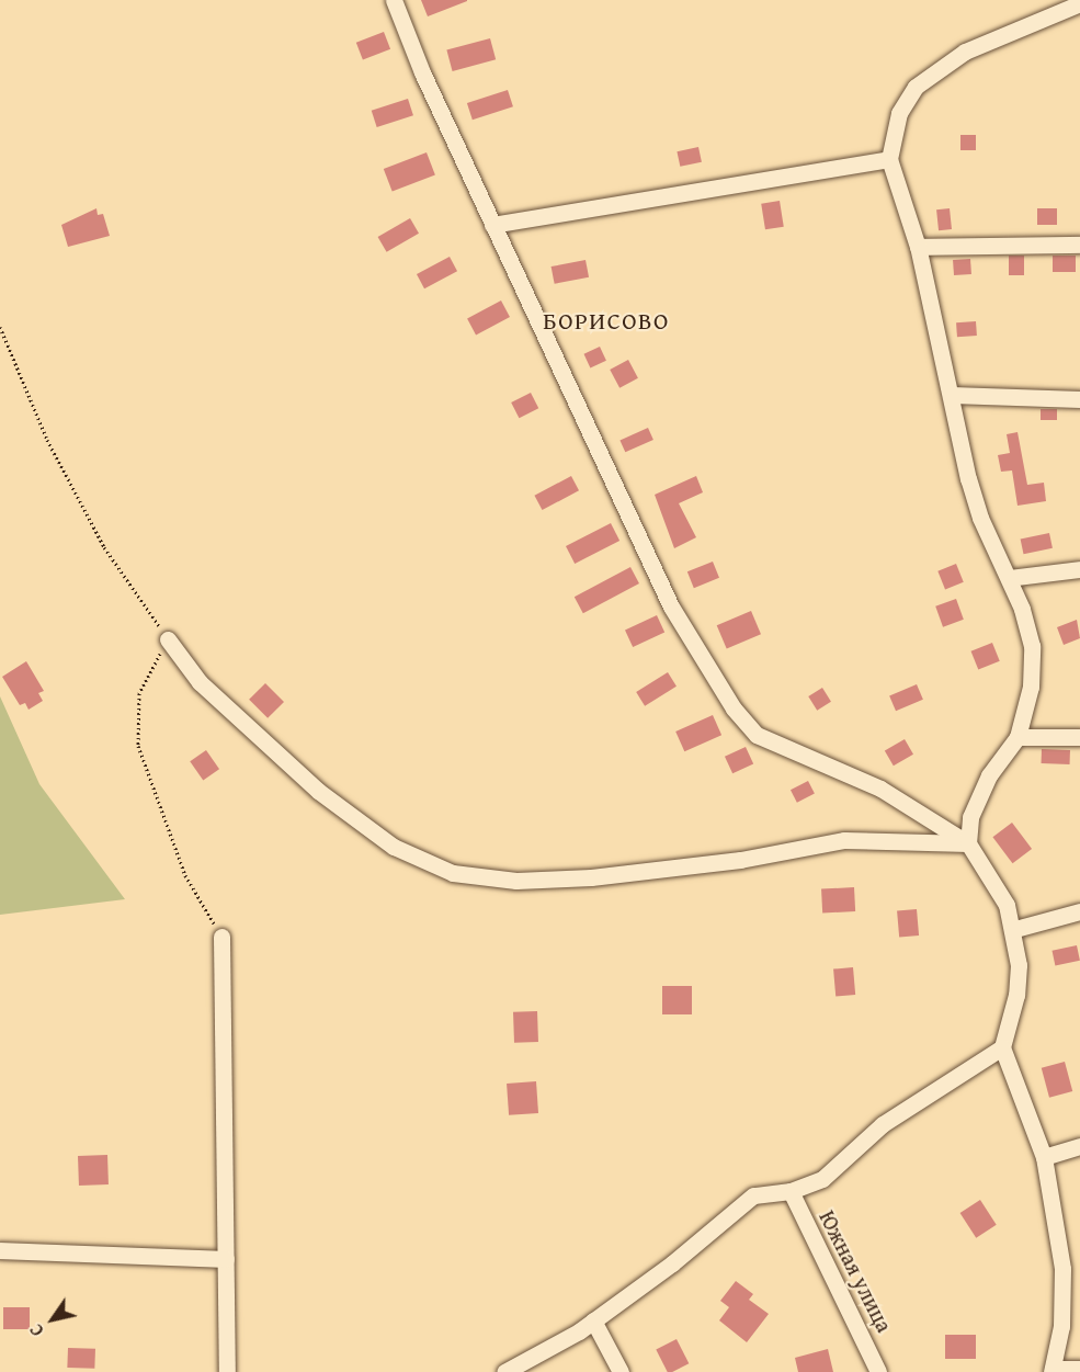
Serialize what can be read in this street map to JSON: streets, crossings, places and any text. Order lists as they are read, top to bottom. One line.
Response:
{"streets":{"street":["Южная улица"]},"districts":["БОРИСОВО"],"north":"bottom left"}
